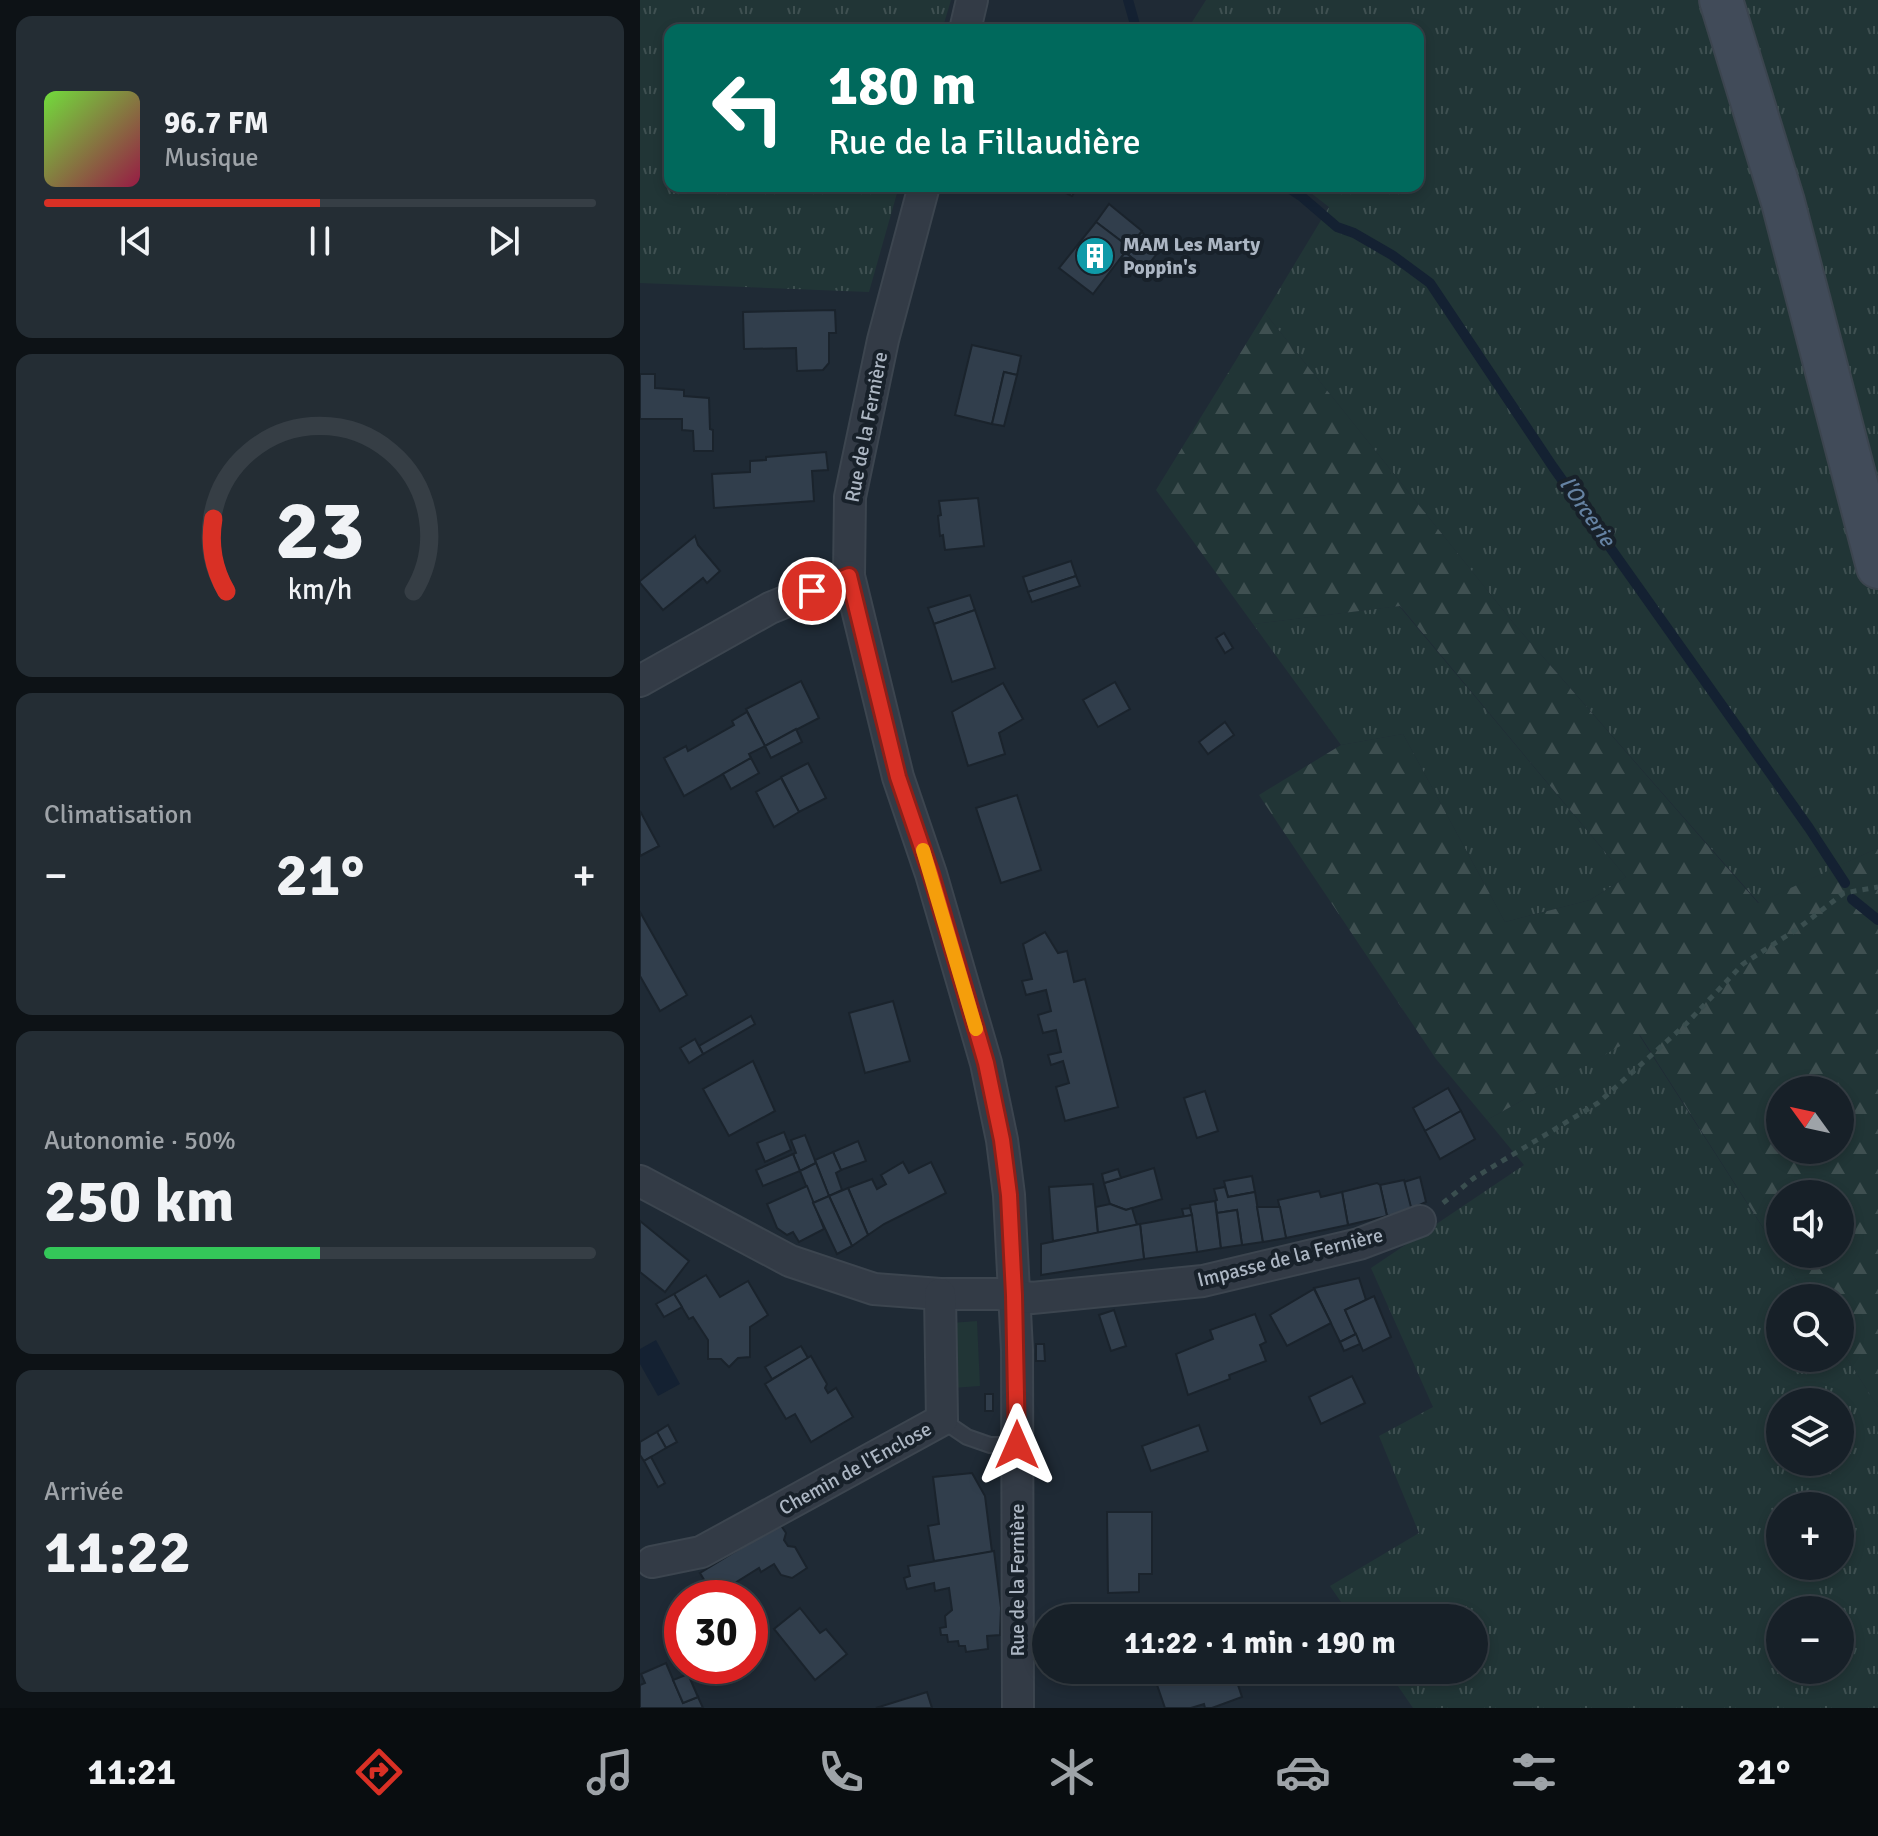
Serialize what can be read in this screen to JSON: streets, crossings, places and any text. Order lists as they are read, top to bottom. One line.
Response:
{"streets":{"street":["Rue de la Fernière","Impasse de la Fernière","Chemin de l'Enclose"]},"crossings":[["Rue de la Fernière","Impasse de la Fernière"]],"water":["l'Orcerie"],"places":{"building":["MAM Les Marty Poppin's"]},"north":"top left","page":{"turn":["180 m","Rue de la Fillaudière"],"song":["96.7 FM","Musique"],"tile":["Climatisation",["Autonomie · 50%","250 km"],["Arrivée","11:22"]],"heat":["−","21°","+"],"map_buttons":["+","−"],"limit":"30","trip":"11:22 · 1 min · 190 m","tabs":["11:21","21°"],"gauge":["23","km/h"]}}
